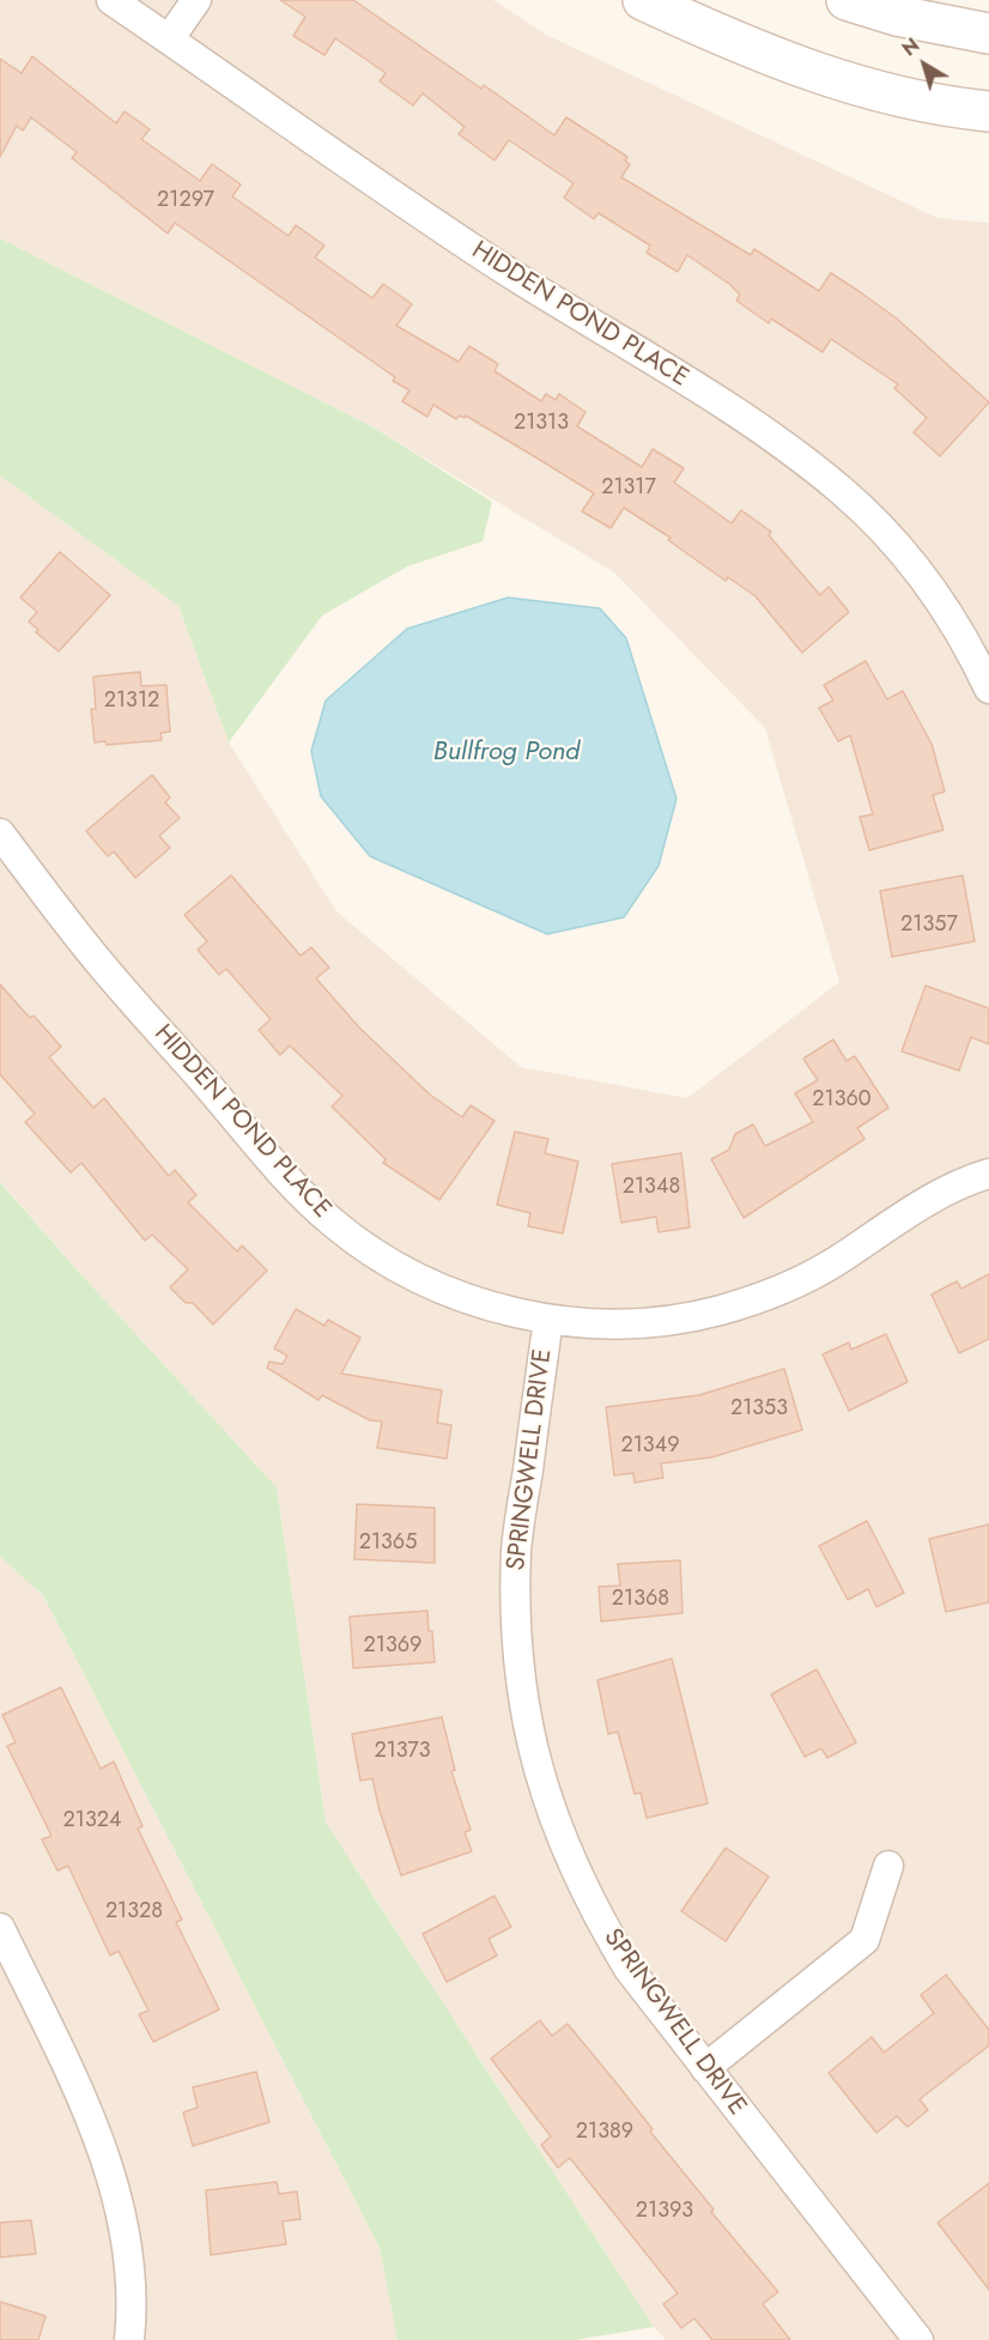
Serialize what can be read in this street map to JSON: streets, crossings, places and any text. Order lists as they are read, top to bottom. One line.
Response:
{"streets":{"street":["HIDDEN POND PLACE","SPRINGWELL DRIVE"]},"crossings":[["HIDDEN POND PLACE","SPRINGWELL DRIVE"]],"water":["Bullfrog Pond"],"house_numbers":["21297","21313","21317","21312","21357","21360","21348","21353","21349","21365","21368","21369","21373","21324","21328","21389","21393"],"north":"top left"}
